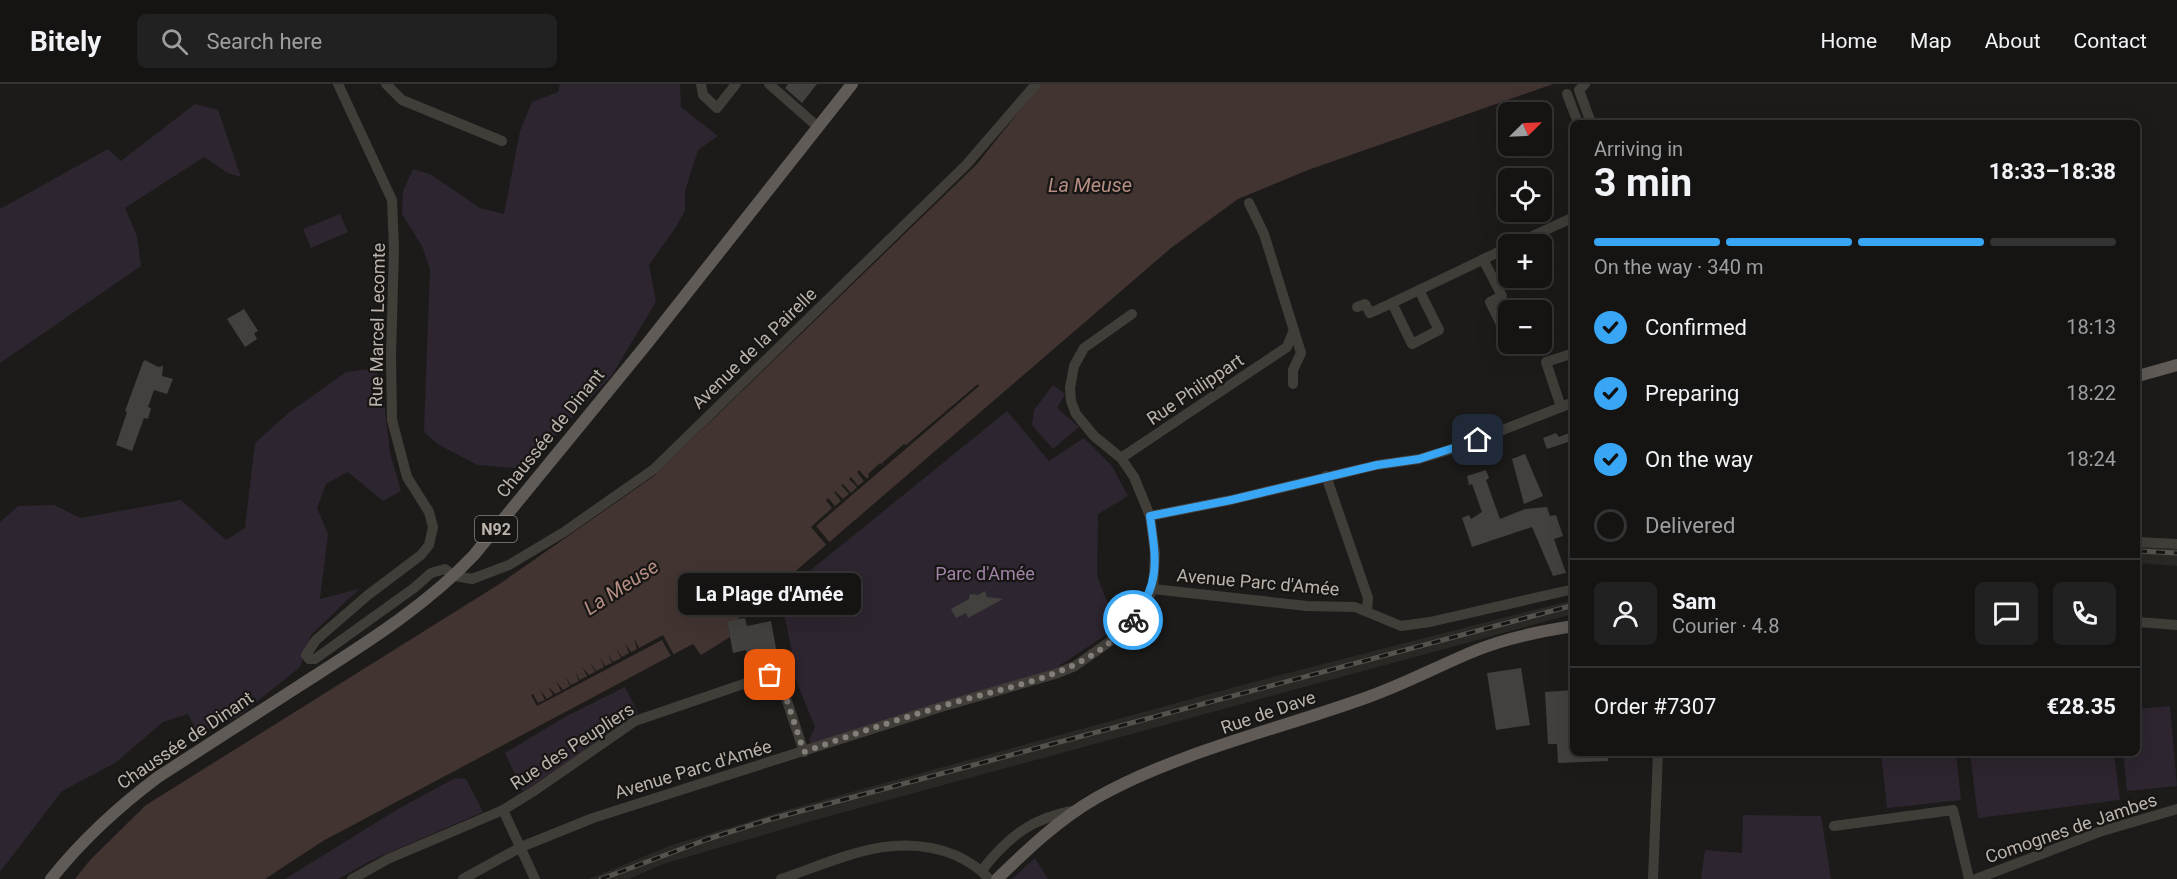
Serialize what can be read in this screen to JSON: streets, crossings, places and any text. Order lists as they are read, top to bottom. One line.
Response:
{"streets":{"main road":["Chaussée de Dinant","N92","Rue de Dave"],"street":["Rue Marcel Lecomte","Avenue de la Pairelle","Rue Philippart","Avenue Parc d'Amée","Rue des Peupliers","Comognes de Jambes"]},"crossings":[["Rue Marcel Lecomte","Avenue de la Pairelle"],["Rue Marcel Lecomte","Chaussée de Dinant"],["Avenue de la Pairelle","Chaussée de Dinant"],["Avenue Parc d'Amée","Rue des Peupliers"]],"water":["La Meuse"],"parks":["Parc d'Amée"],"places":["La Plage d'Amée"],"north":"top right","page":{"header":"Bitely","search":"Search here","nav":["Home","Map","About","Contact"],"map_buttons":["+","−"],"heading":["3 min","Arriving in","18:33–18:38"],"panel":["Sam","Courier · 4.8","Order #7307","€28.35"],"bar":"On the way · 340 m","list":[["Confirmed","18:13"],["Preparing","18:22"],["On the way","18:24"],"Delivered"],"bubble":"La Plage d'Amée"}}
